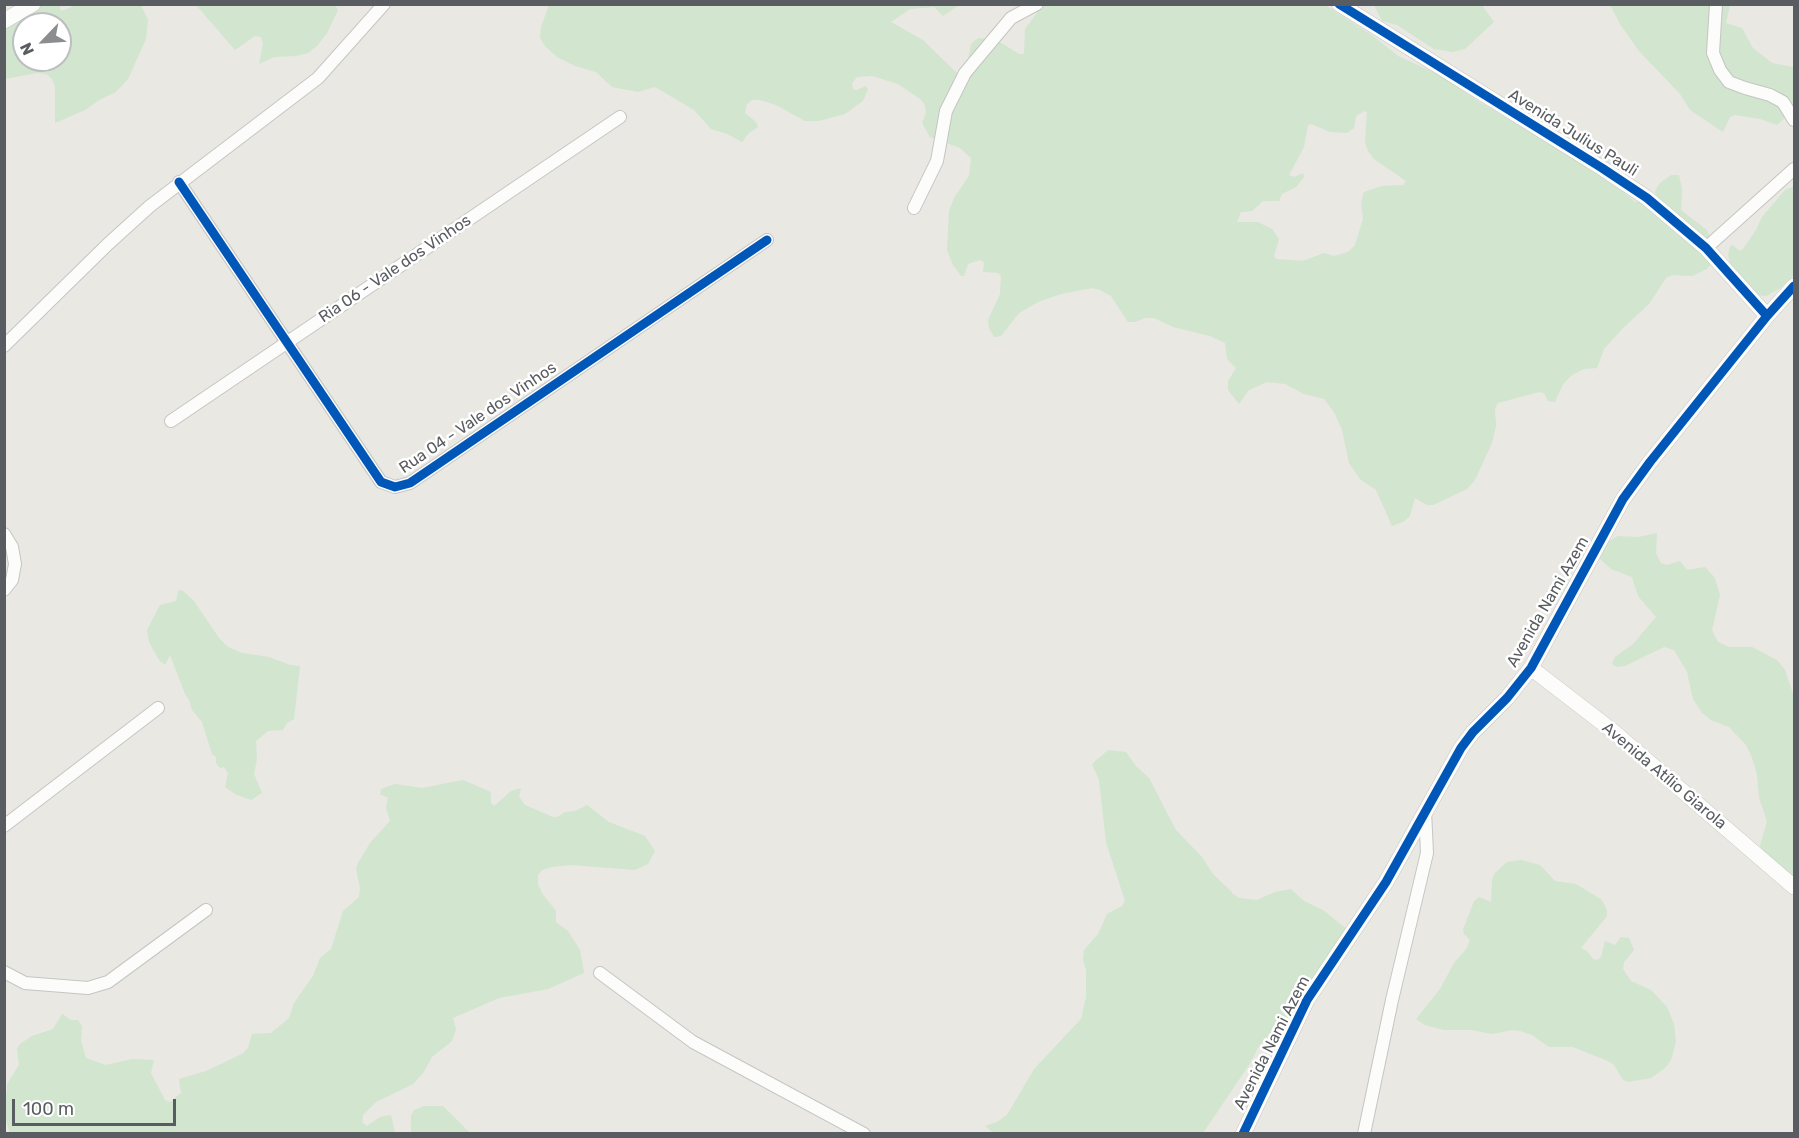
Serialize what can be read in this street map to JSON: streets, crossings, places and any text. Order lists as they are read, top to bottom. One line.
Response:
{"streets":{"street":["Avenida Julius Pauli","Ria 06 - Vale dos Vinhos","Rua 04 - Vale dos Vinhos","Avenida Nami Azem","Avenida Atílio Giarola"]},"crossings":[["Avenida Julius Pauli","Avenida Nami Azem"],["Ria 06 - Vale dos Vinhos","Rua 04 - Vale dos Vinhos"],["Avenida Nami Azem","Avenida Atílio Giarola"]],"scale_bar":"100 m","north":"bottom left"}
